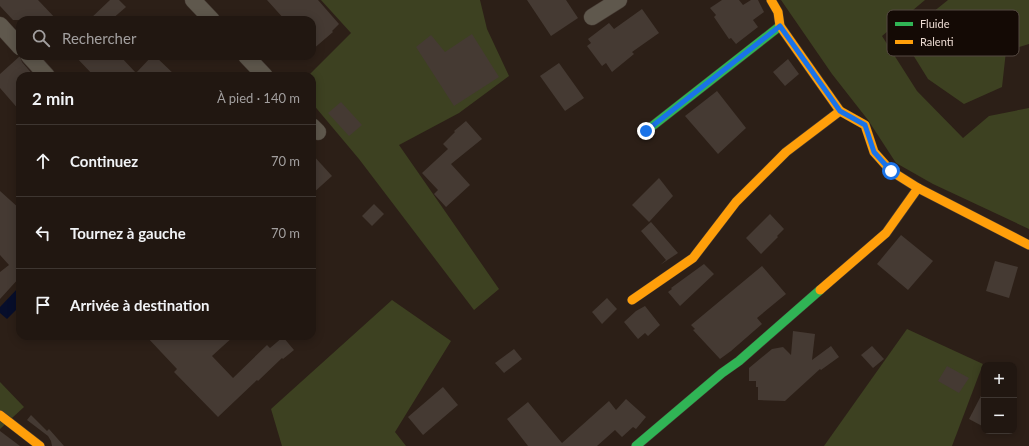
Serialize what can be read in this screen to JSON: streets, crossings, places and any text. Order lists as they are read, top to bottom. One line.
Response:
{"legend":["Fluide","Ralenti"],"page":{"search":"Rechercher","heading":["2 min","À pied · 140 m"],"list":[["Continuez","70 m"],["Tournez à gauche","70 m"],"Arrivée à destination"],"map_buttons":["+","−"]}}
